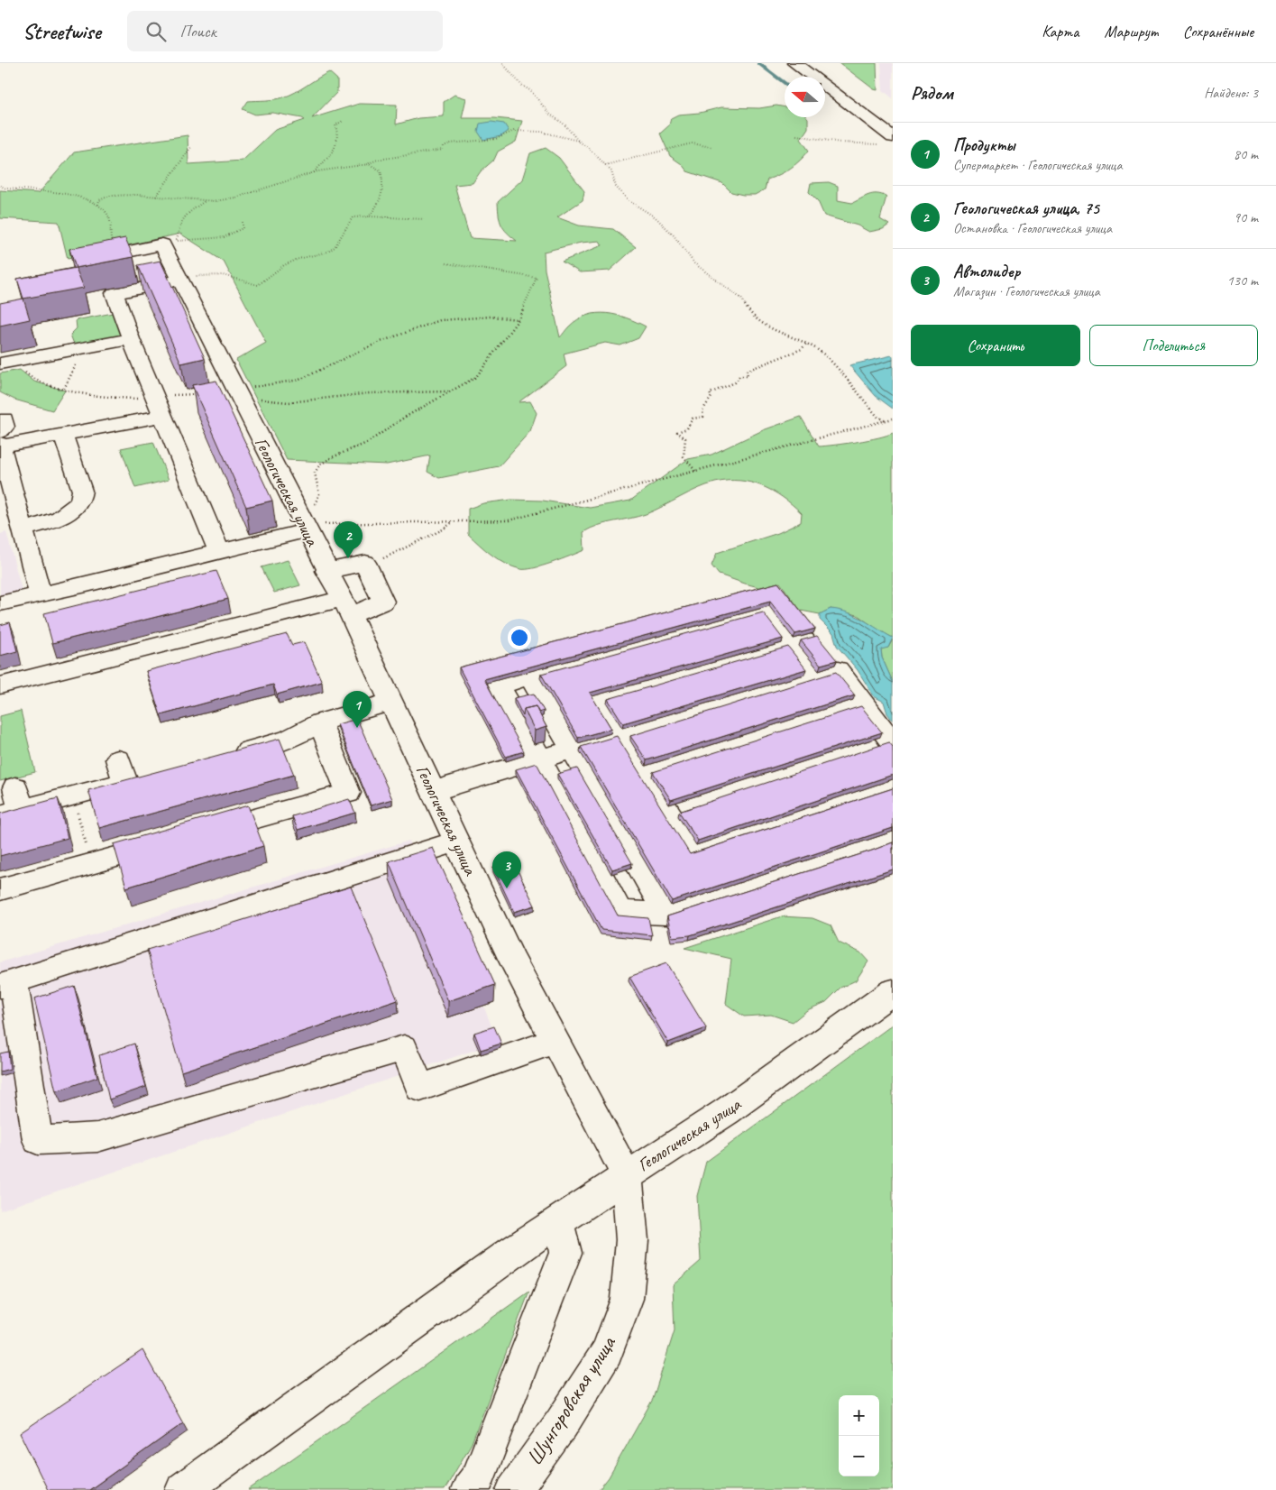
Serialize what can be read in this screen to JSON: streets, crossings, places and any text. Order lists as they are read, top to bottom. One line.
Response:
{"streets":{"main road":["Геологическая улица","Шунгоровская улица"]},"crossings":[["Геологическая улица","Шунгоровская улица"]],"north":"left","page":{"header":"Streetwise","search":"Поиск","nav":["Карта","Маршрут","Сохранённые"],"heading":["Рядом","Найдено: 3"],"list":[{"mark":"1","name":"Продукты","note":"Супермаркет · Геологическая улица","value":"80 m"},{"mark":"2","name":"Геологическая улица, 75","note":"Остановка · Геологическая улица","value":"90 m"},{"mark":"3","name":"Автолидер","note":"Магазин · Геологическая улица","value":"130 m"}],"buttons":["Сохранить","Поделиться"],"pins":["2","1","3"],"map_buttons":["+","−"]}}
